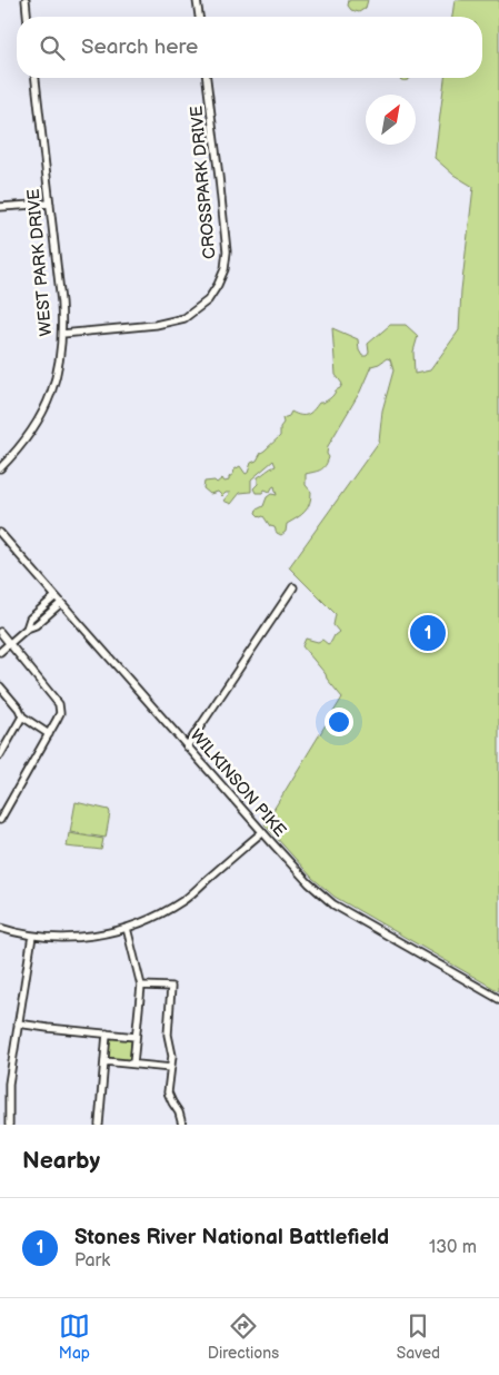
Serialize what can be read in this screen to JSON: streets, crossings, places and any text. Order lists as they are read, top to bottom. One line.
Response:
{"streets":{"street":["CROSSPARK DRIVE","WEST PARK DRIVE","WILKINSON PIKE"]},"crossings":[["CROSSPARK DRIVE","WEST PARK DRIVE"]],"north":"top right","page":{"search":"Search here","pins":"1","heading":"Nearby","list":[{"mark":"1","name":"Stones River National Battlefield","note":"Park","value":"130 m"}],"nav":["Map","Directions","Saved"]}}
